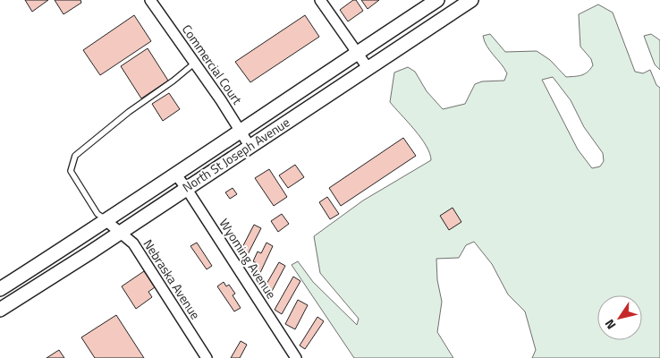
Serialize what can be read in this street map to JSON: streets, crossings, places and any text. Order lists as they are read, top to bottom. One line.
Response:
{"streets":{"main road":["North St Joseph Avenue"],"street":["Commercial Court","Wyoming Avenue","Nebraska Avenue"]},"crossings":[["Commercial Court","North St Joseph Avenue"],["North St Joseph Avenue","Wyoming Avenue"],["North St Joseph Avenue","Nebraska Avenue"]],"north":"bottom left"}
